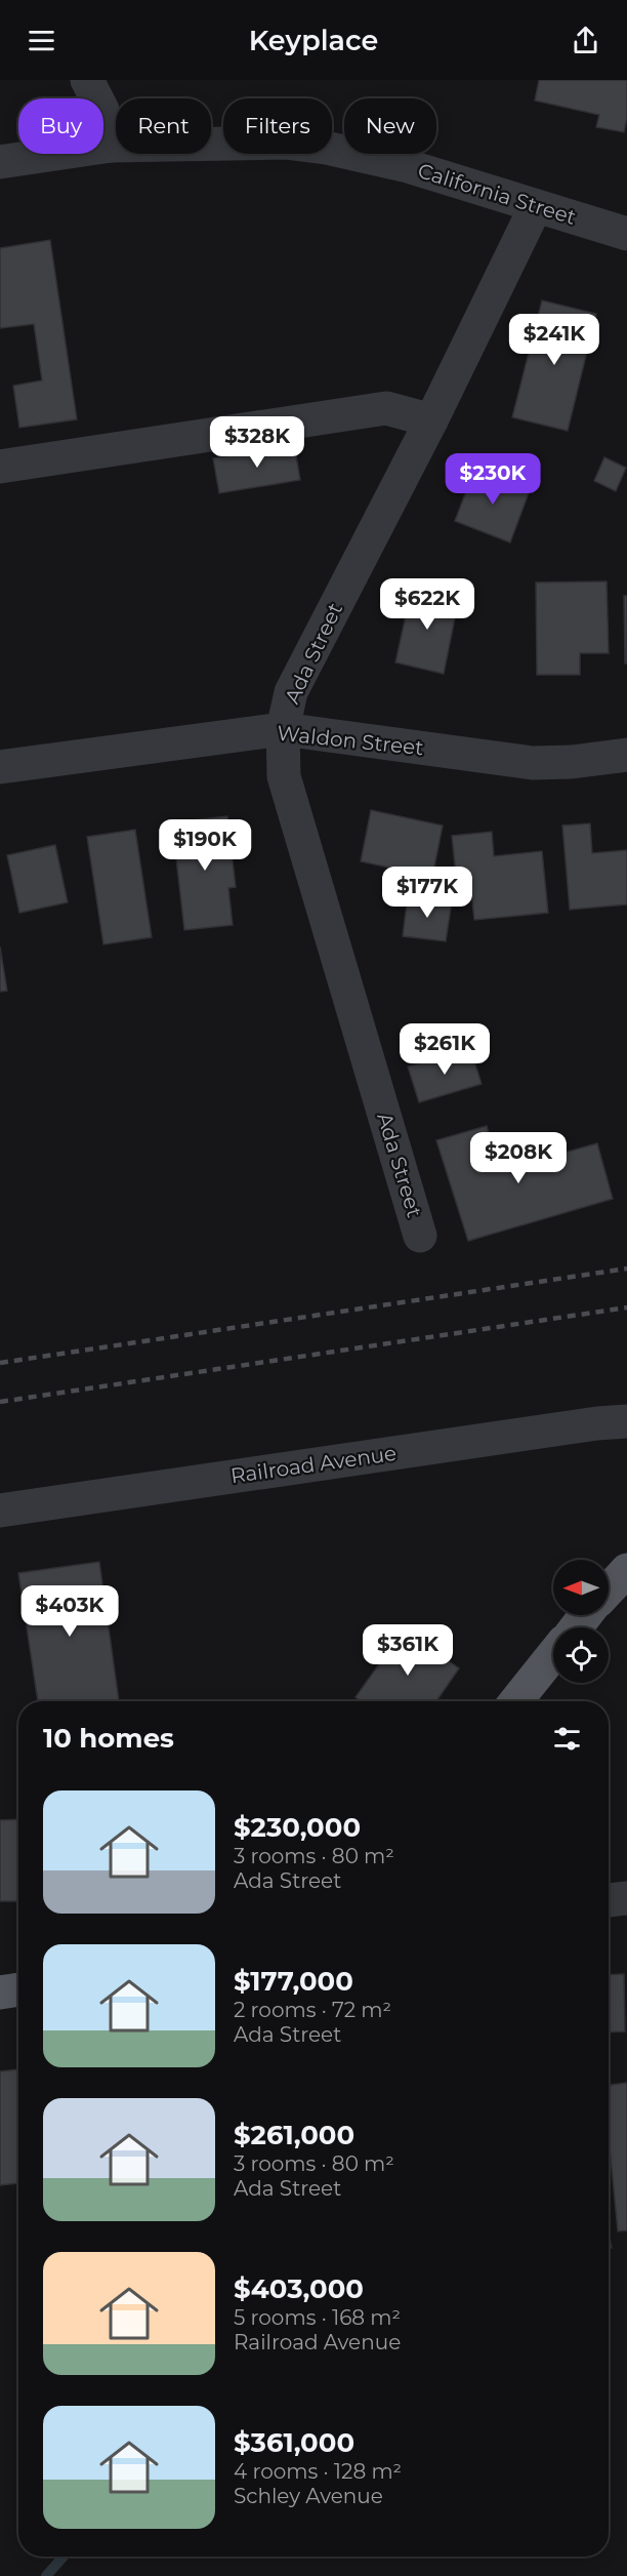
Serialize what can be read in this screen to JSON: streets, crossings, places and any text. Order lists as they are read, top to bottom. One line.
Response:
{"streets":{"street":["California Street","Ada Street","Waldon Street","Railroad Avenue"]},"crossings":[["California Street","Ada Street"],["Ada Street","Waldon Street"]],"north":"left","page":{"header":"Keyplace","chip":["Buy","Rent","Filters","New"],"price":["$241K","$328K","$230K","$622K","$190K","$177K","$261K","$208K","$403K","$361K"],"heading":"10 homes","list":[{"name":"$230,000","note":"3 rooms · 80 m² · Ada Street"},{"name":"$177,000","note":"2 rooms · 72 m² · Ada Street"},{"name":"$261,000","note":"3 rooms · 80 m² · Ada Street"},{"name":"$403,000","note":"5 rooms · 168 m² · Railroad Avenue"},{"name":"$361,000","note":"4 rooms · 128 m² · Schley Avenue"}]}}
